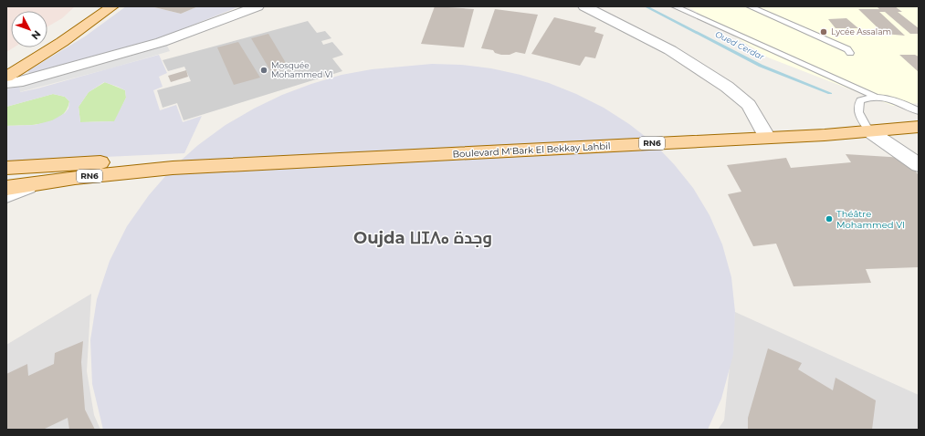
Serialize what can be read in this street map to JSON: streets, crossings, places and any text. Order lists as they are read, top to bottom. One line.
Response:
{"streets":{"main road":["RN6","Boulevard M'Bark El Bekkay Lahbil"]},"districts":["Oujda ⵡⵊⴷⴰ وجدة"],"water":["Oued Cerdar"],"places":["Lycée Assalam","Mosquée Mohammed VI","Théâtre Mohammed VI"],"north":"bottom right"}
